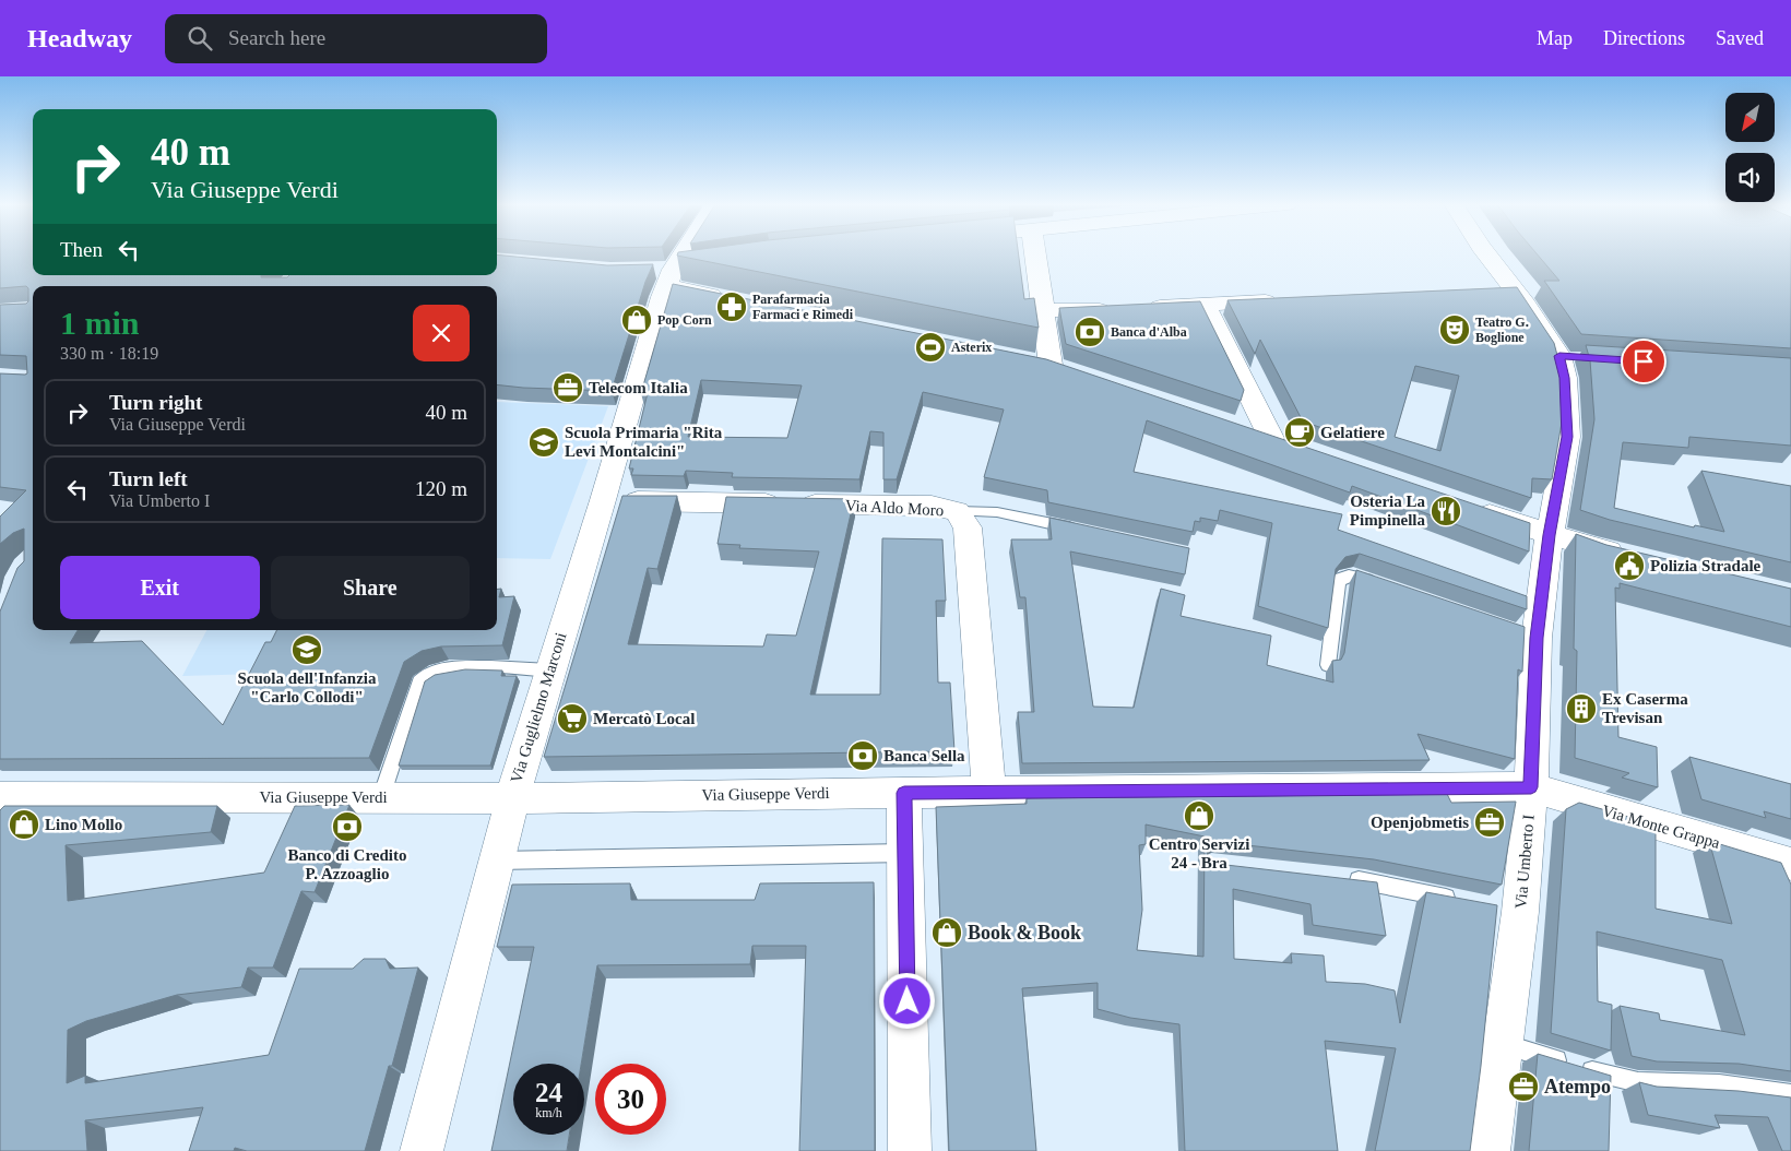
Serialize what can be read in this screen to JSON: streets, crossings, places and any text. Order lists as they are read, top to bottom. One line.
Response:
{"streets":{"street":["Via Aldo Moro","Via Guglielmo Marconi","Via Giuseppe Verdi","Via Monte Grappa","Via Umberto I"]},"crossings":[["Via Aldo Moro","Via Guglielmo Marconi"],["Via Aldo Moro","Via Giuseppe Verdi"],["Via Guglielmo Marconi","Via Giuseppe Verdi"],["Via Giuseppe Verdi","Via Monte Grappa"],["Via Giuseppe Verdi","Via Umberto I"],["Via Monte Grappa","Via Umberto I"]],"places":{"pharmacy":["Parafarmacia Farmaci e Rimedi"],"shop":["Pop Corn","Centro Servizi 24 - Bra","Lino Mollo","Book & Book"],"theatre":["Teatro G. Boglione"],"bank":["Banca d'Alba","Banca Sella","Banco di Credito P. Azzoaglio"],"sports":["Asterix"],"office":["Telecom Italia","Openjobmetis","Atempo"],"cafe":["Gelatiere"],"school or university":["Scuola Primaria \"Rita Levi Montalcini\"","Scuola dell'Infanzia \"Carlo Collodi\""],"restaurant":["Osteria La Pimpinella"],"public building":["Polizia Stradale"],"building":["Ex Caserma Trevisan"],"supermarket":["Mercatò Local"]},"north":"bottom left","page":{"header":"Headway","search":"Search here","nav":["Map","Directions","Saved"],"turn":["40 m","Via Giuseppe Verdi"],"then":"Then","heading":["1 min","330 m · 18:19"],"list":[{"name":"Turn right","note":"Via Giuseppe Verdi","value":"40 m"},{"name":"Turn left","note":"Via Umberto I","value":"120 m"}],"buttons":["Exit","Share"],"speed":"24 km/h","limit":"30"}}
